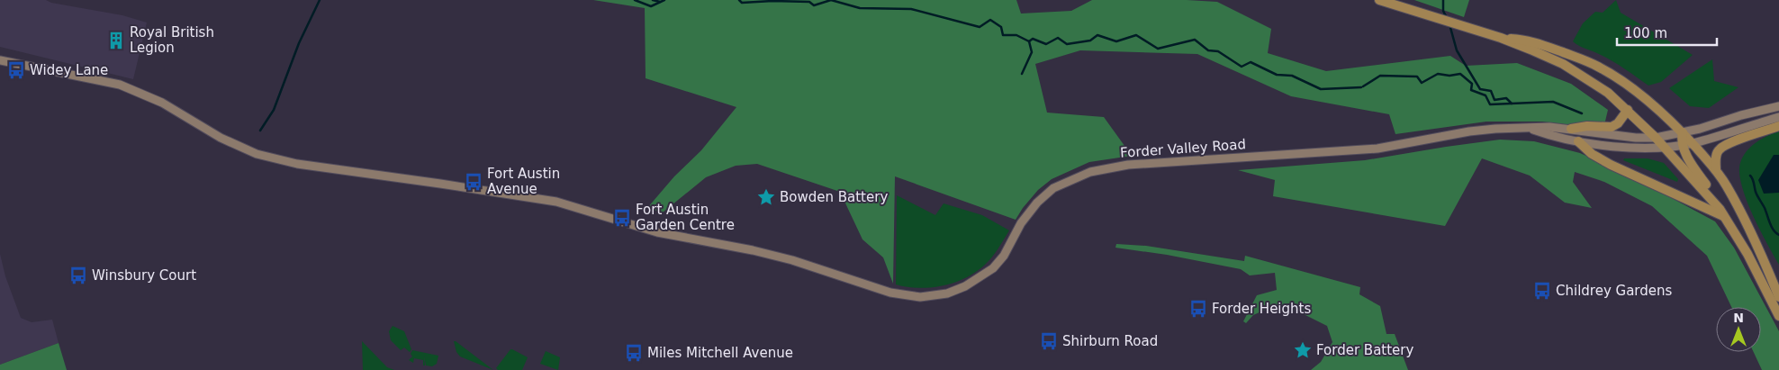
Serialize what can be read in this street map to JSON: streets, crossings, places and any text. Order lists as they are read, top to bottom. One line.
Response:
{"streets":{"main road":["Forder Valley Road"]},"places":{"building":["Royal British Legion"],"bus stop":["Widey Lane","Fort Austin Avenue","Fort Austin Garden Centre","Winsbury Court","Childrey Gardens","Forder Heights","Shirburn Road","Miles Mitchell Avenue"],"place":["Bowden Battery","Forder Battery"]},"scale_bar":"100 m","north":"top"}
